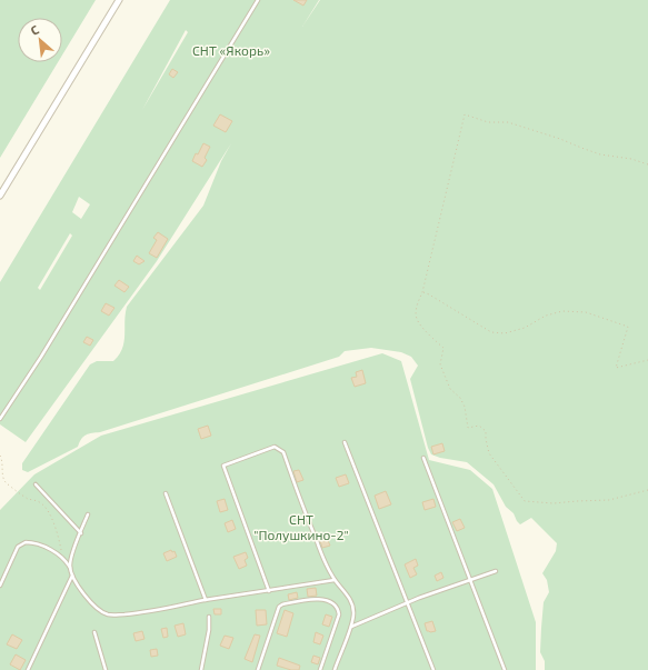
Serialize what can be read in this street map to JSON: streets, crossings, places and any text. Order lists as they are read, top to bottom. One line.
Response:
{"parks":["СНТ «Якорь»","СНТ \"Полушкино-2\""],"north":"top left"}
